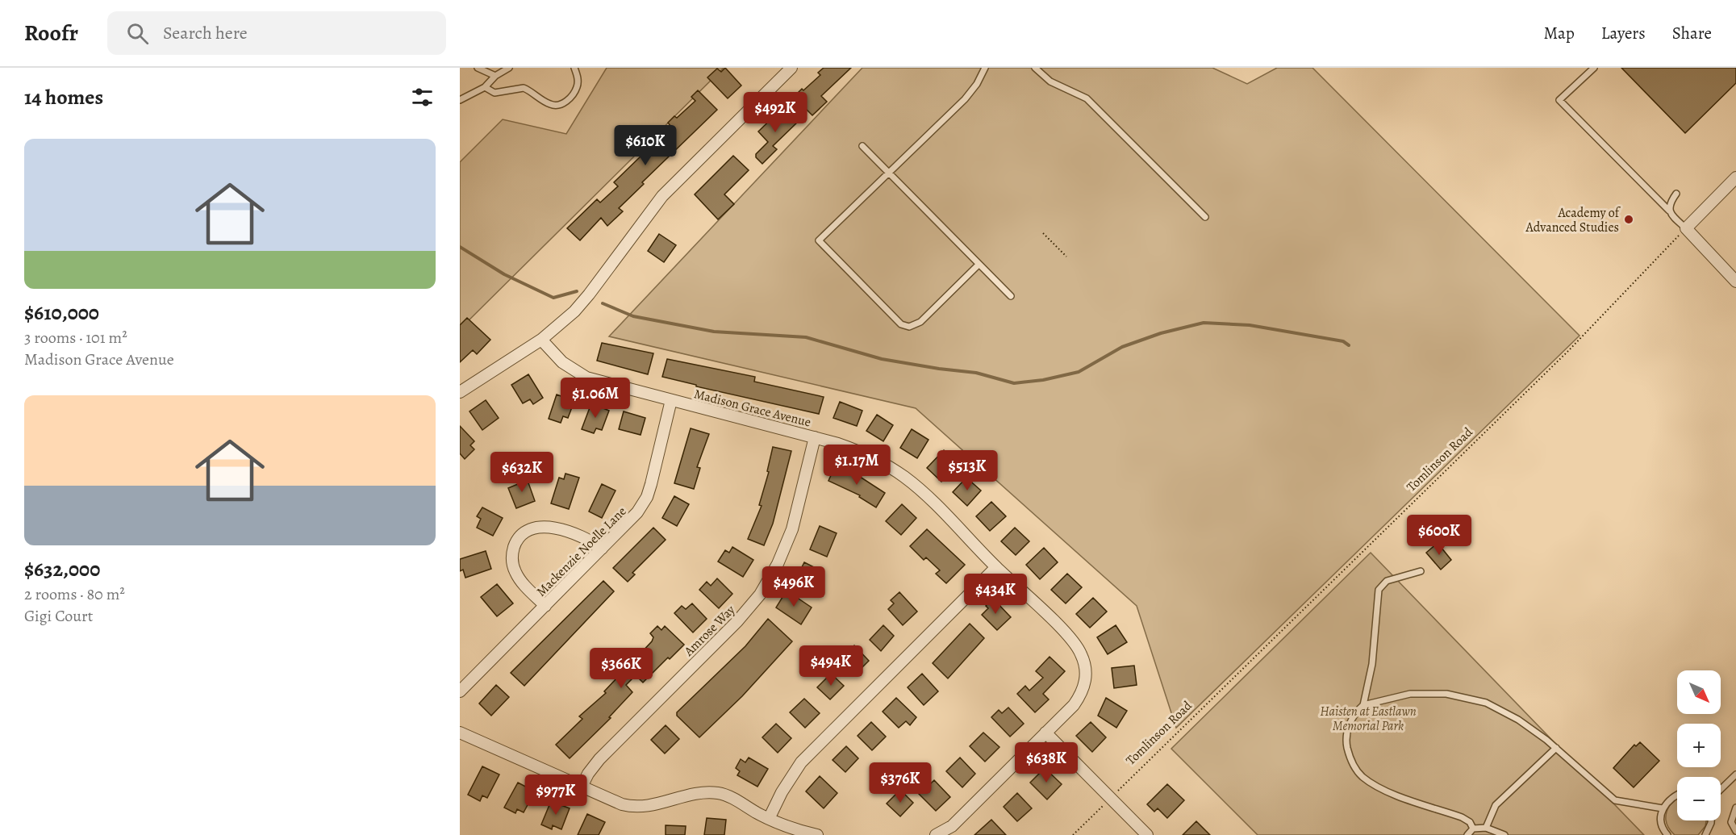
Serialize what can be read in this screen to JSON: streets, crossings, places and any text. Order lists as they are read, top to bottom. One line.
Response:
{"streets":{"street":["Madison Grace Avenue","Mackenzie Noelle Lane","Amrose Way"],"path":["Tomlinson Road"]},"crossings":[["Madison Grace Avenue","Mackenzie Noelle Lane"],["Madison Grace Avenue","Amrose Way"]],"parks":["Haisten at Eastlawn Memorial Park"],"places":["Academy of Advanced Studies"],"north":"bottom right","page":{"header":"Roofr","search":"Search here","nav":["Map","Layers","Share"],"heading":"14 homes","price":["$492K","$610K","$1.06M","$1.17M","$513K","$632K","$600K","$496K","$434K","$494K","$366K","$638K","$376K","$977K"],"list":[{"name":"$610,000","note":"3 rooms · 101 m² · Madison Grace Avenue"},{"name":"$632,000","note":"2 rooms · 80 m² · Gigi Court"}],"map_buttons":["+","−"]}}
